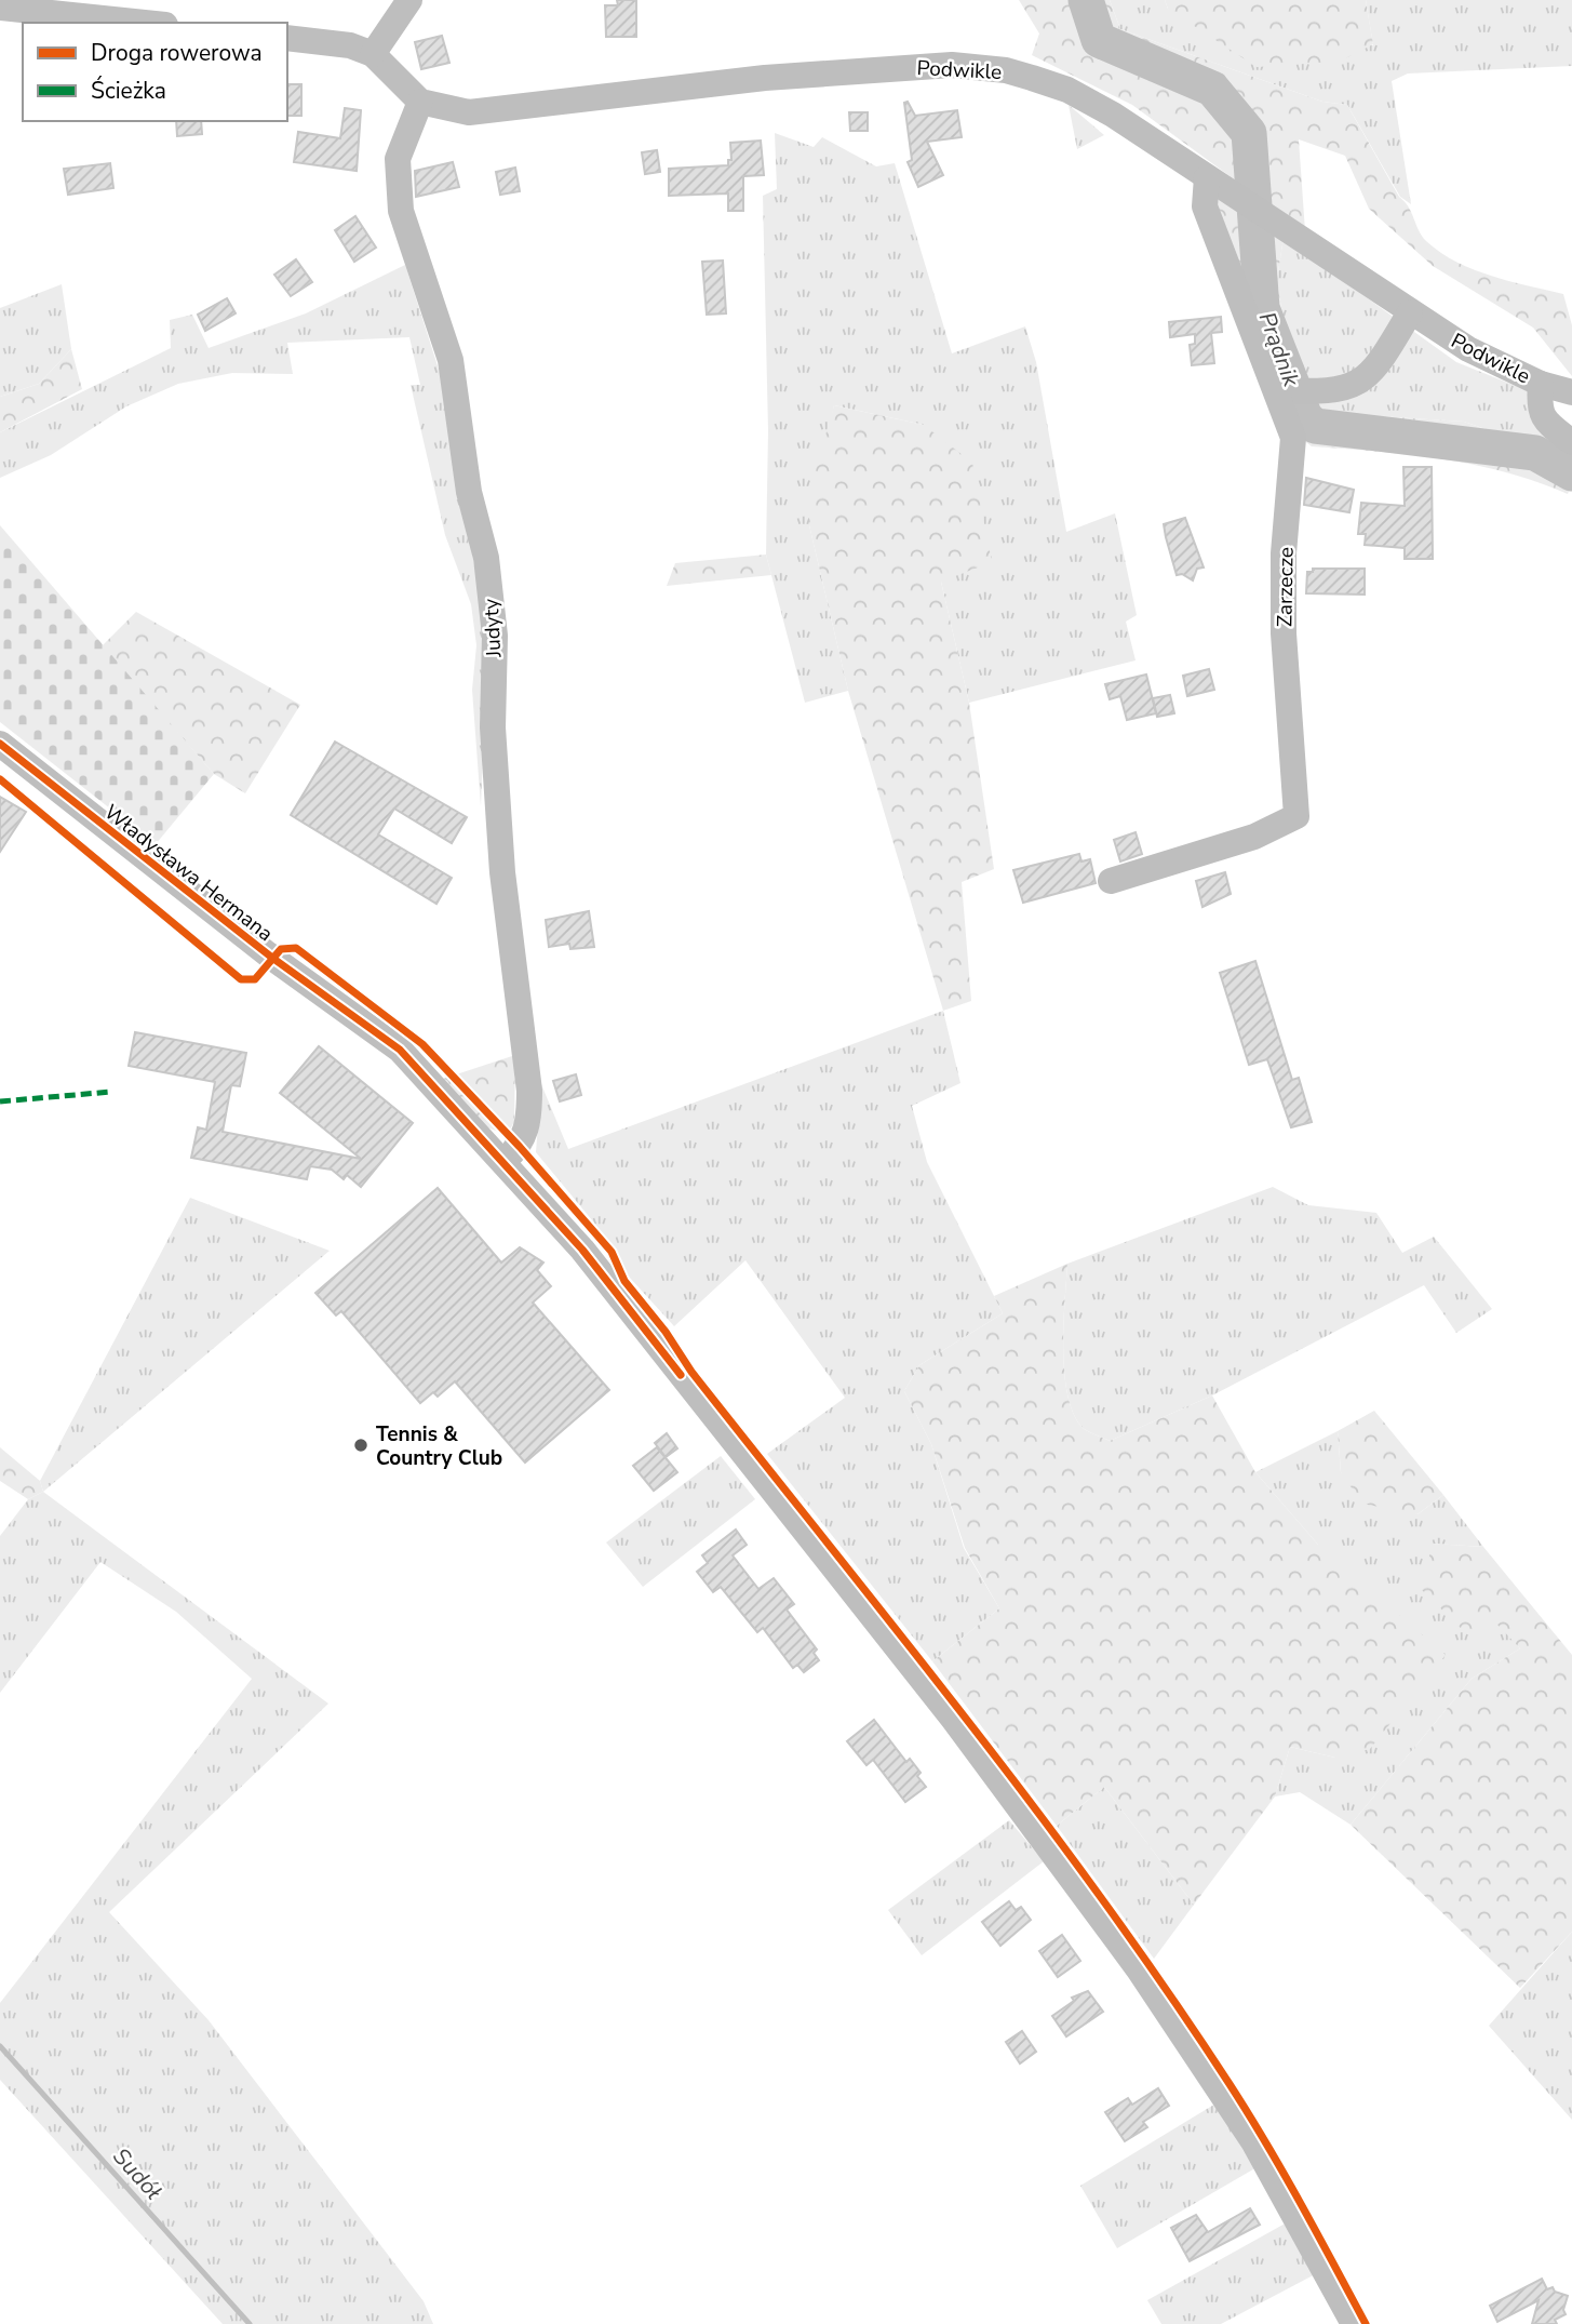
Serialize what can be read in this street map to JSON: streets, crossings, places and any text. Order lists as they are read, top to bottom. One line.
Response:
{"streets":{"street":["Podwikle","Zarzecze","Judyty","Władysława Hermana"]},"crossings":[["Podwikle","Zarzecze"],["Podwikle","Judyty"],["Judyty","Władysława Hermana"]],"water":["Prądnik","Sudół"],"places":["Tennis & Country Club"],"legend":["Droga rowerowa","Ścieżka"]}
